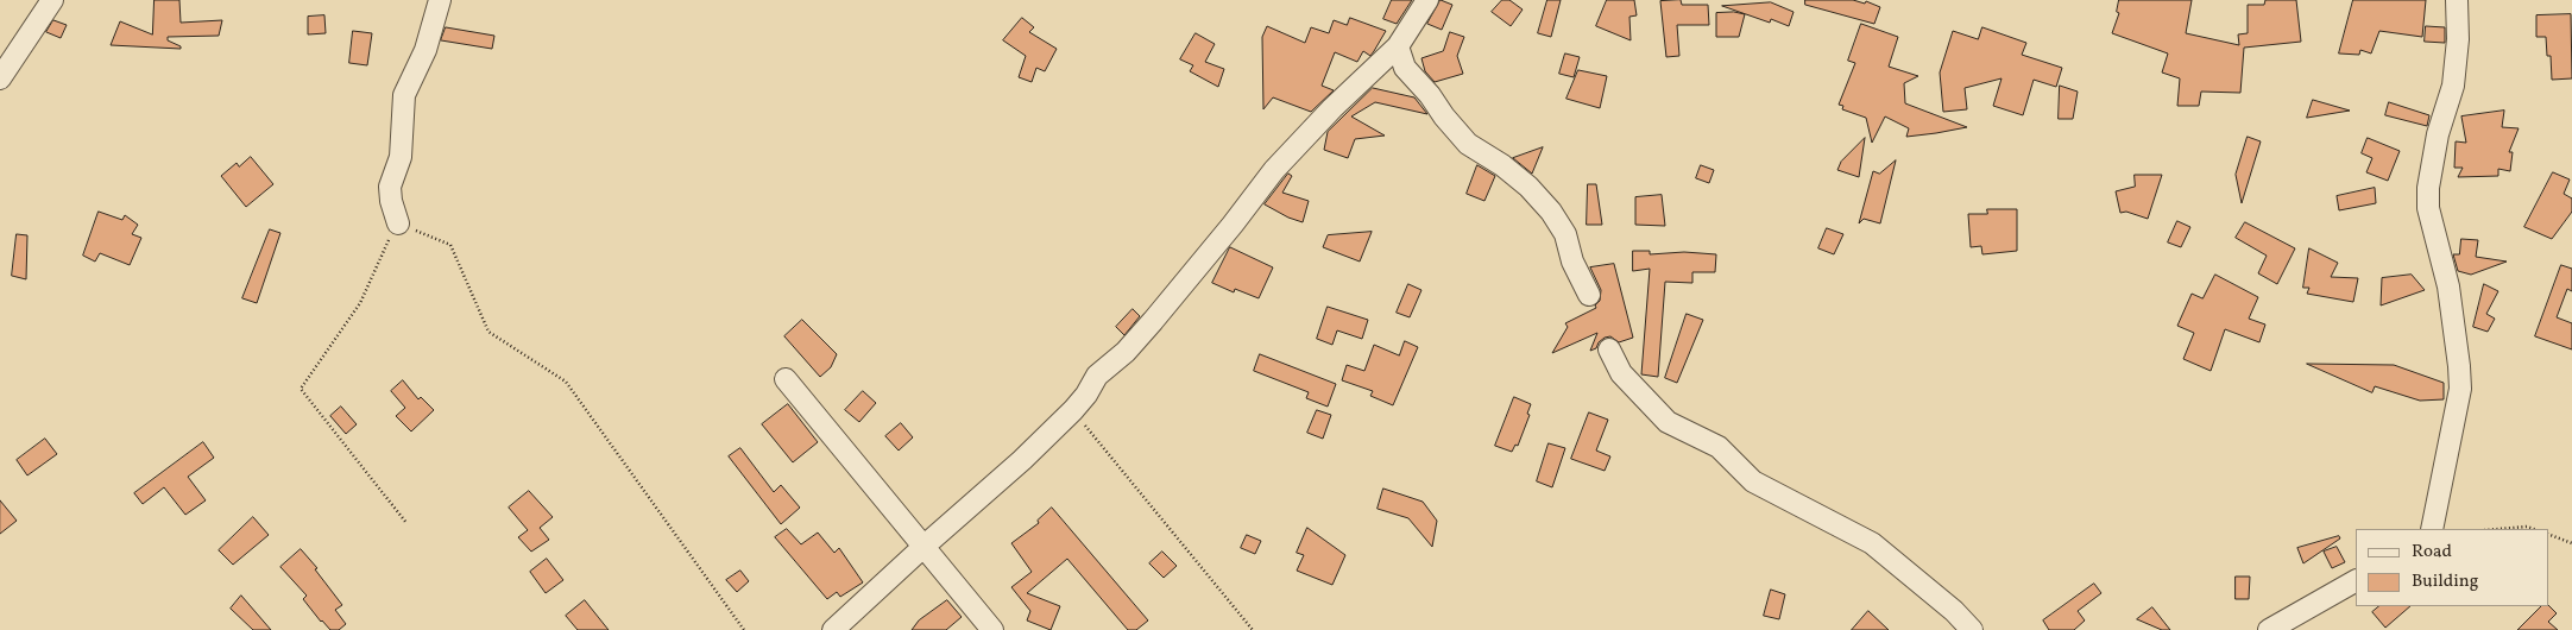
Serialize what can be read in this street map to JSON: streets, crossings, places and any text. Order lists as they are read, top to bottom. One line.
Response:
{"legend":["Road","Building"]}
